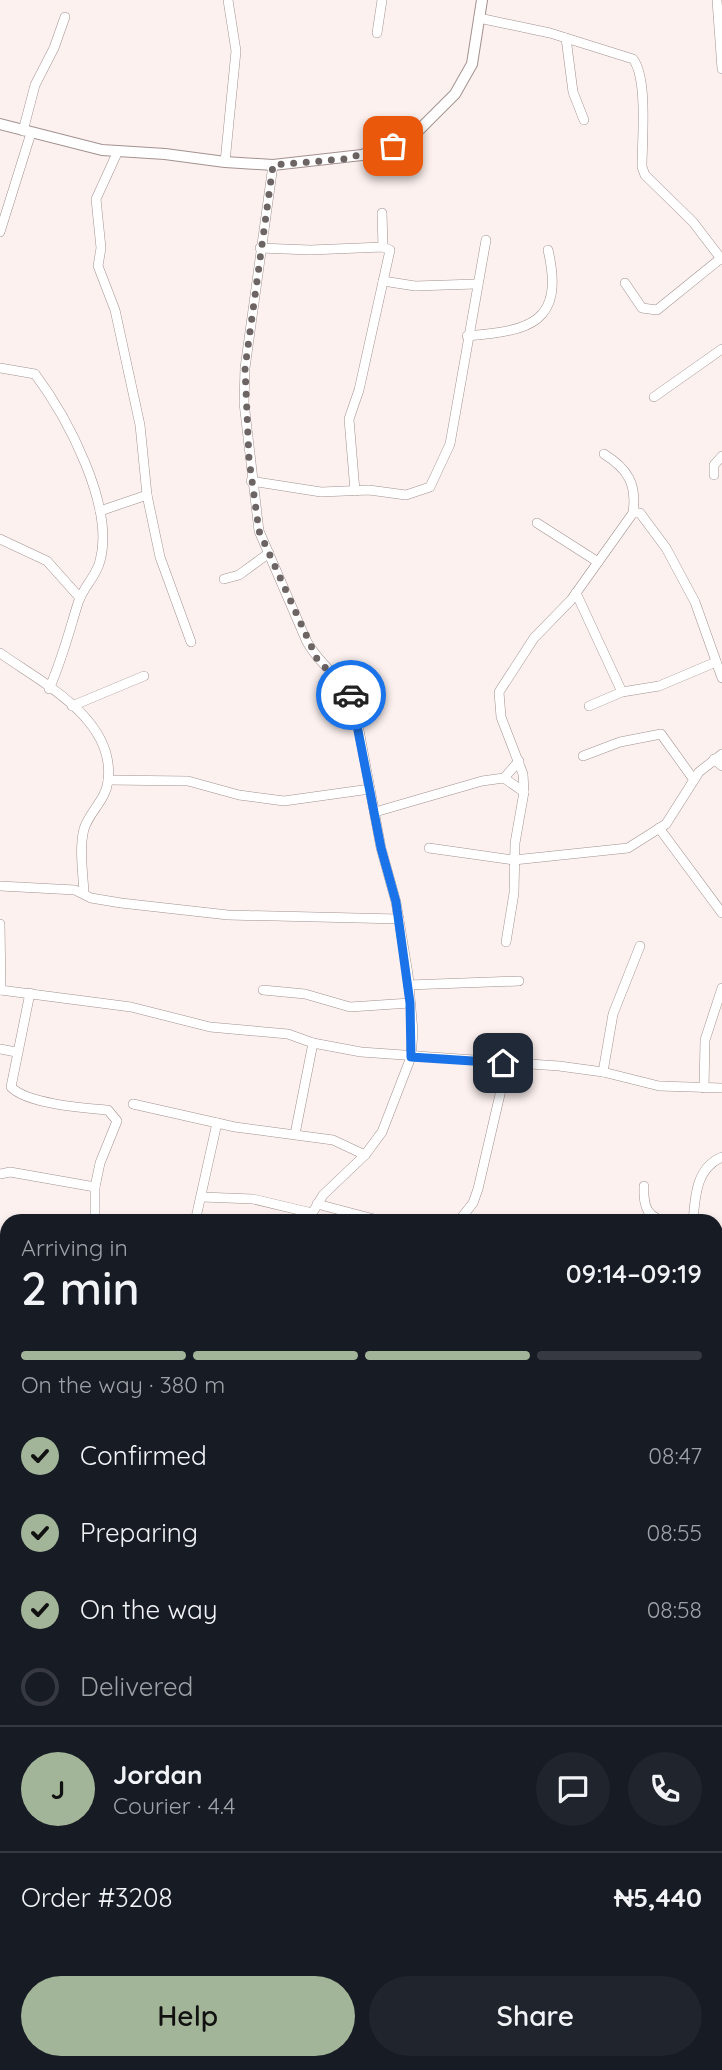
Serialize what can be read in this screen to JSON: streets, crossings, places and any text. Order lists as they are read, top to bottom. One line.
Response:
{"page":{"heading":["2 min","Arriving in","09:14–09:19"],"panel":["Jordan","Courier · 4.4","Order #3208","₦5,440"],"bar":"On the way · 380 m","list":[["Confirmed","08:47"],["Preparing","08:55"],["On the way","08:58"],"Delivered"],"round":"J","buttons":["Help","Share"]}}
